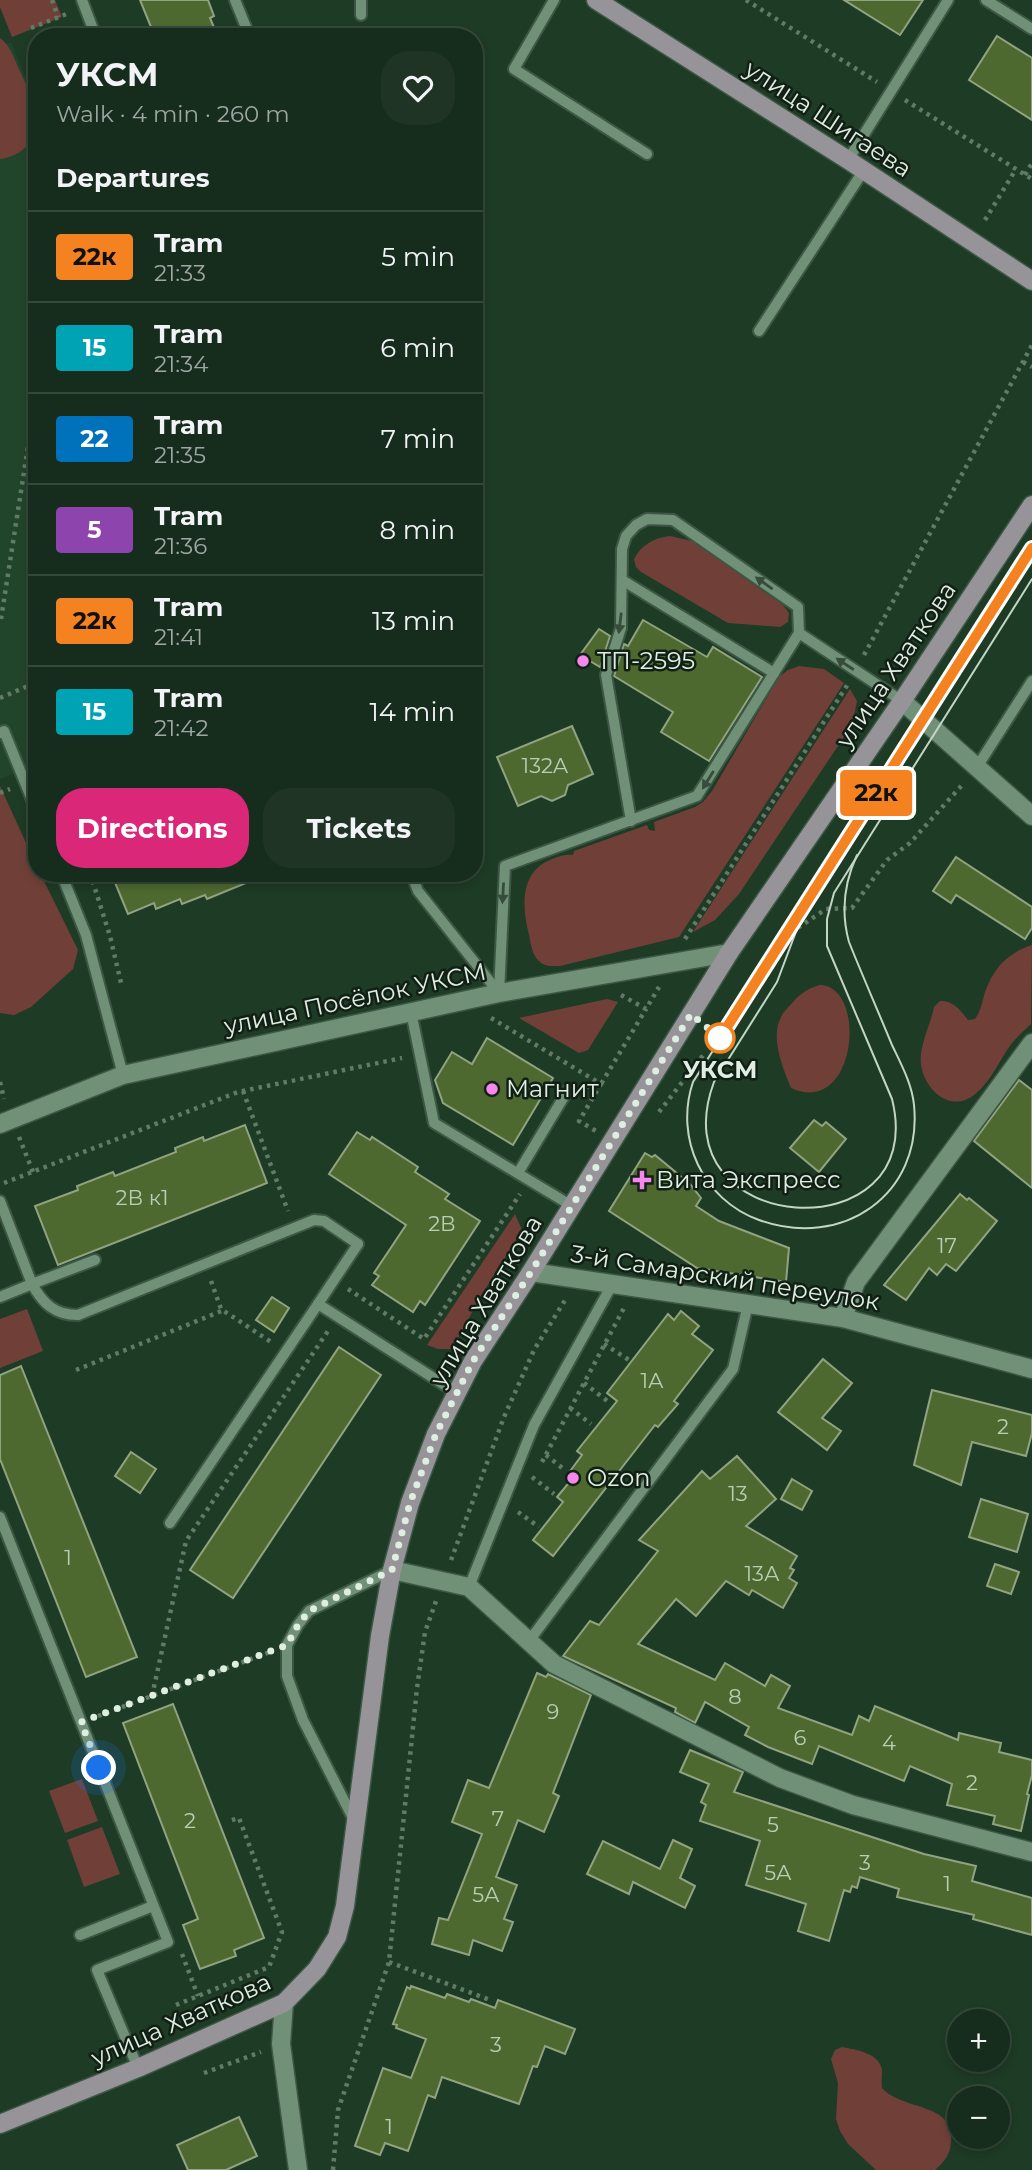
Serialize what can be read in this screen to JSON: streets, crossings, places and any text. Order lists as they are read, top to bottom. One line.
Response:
{"streets":{"main road":["улица Шигаева","улица Хваткова"],"street":["улица Посёлок УКСМ","3-й Самарский переулок"]},"crossings":[["улица Хваткова","улица Посёлок УКСМ"],["улица Хваткова","3-й Самарский переулок"]],"places":{"other":["ТП-2595","УКСМ","Магнит","Ozon"],"health":["Вита Экспресс"]},"lines":["tram line 22к"],"house_numbers":["132А","2В к1","2В","17","1А","2","13","1","13А","8","9","6","4","2","7","2","5","3","5А","1","5А","3","1"],"page":{"on_map":"22к","heading":[["УКСМ","Walk · 4 min · 260 m"],"Departures"],"list":[{"mark":"22к","name":"Tram","note":"21:33","value":"5 min"},{"mark":"15","name":"Tram","note":"21:34","value":"6 min"},{"mark":"22","name":"Tram","note":"21:35","value":"7 min"},{"mark":"5","name":"Tram","note":"21:36","value":"8 min"},{"mark":"22к","name":"Tram","note":"21:41","value":"13 min"},{"mark":"15","name":"Tram","note":"21:42","value":"14 min"}],"buttons":["Directions","Tickets"],"map_buttons":["+","−"]}}
